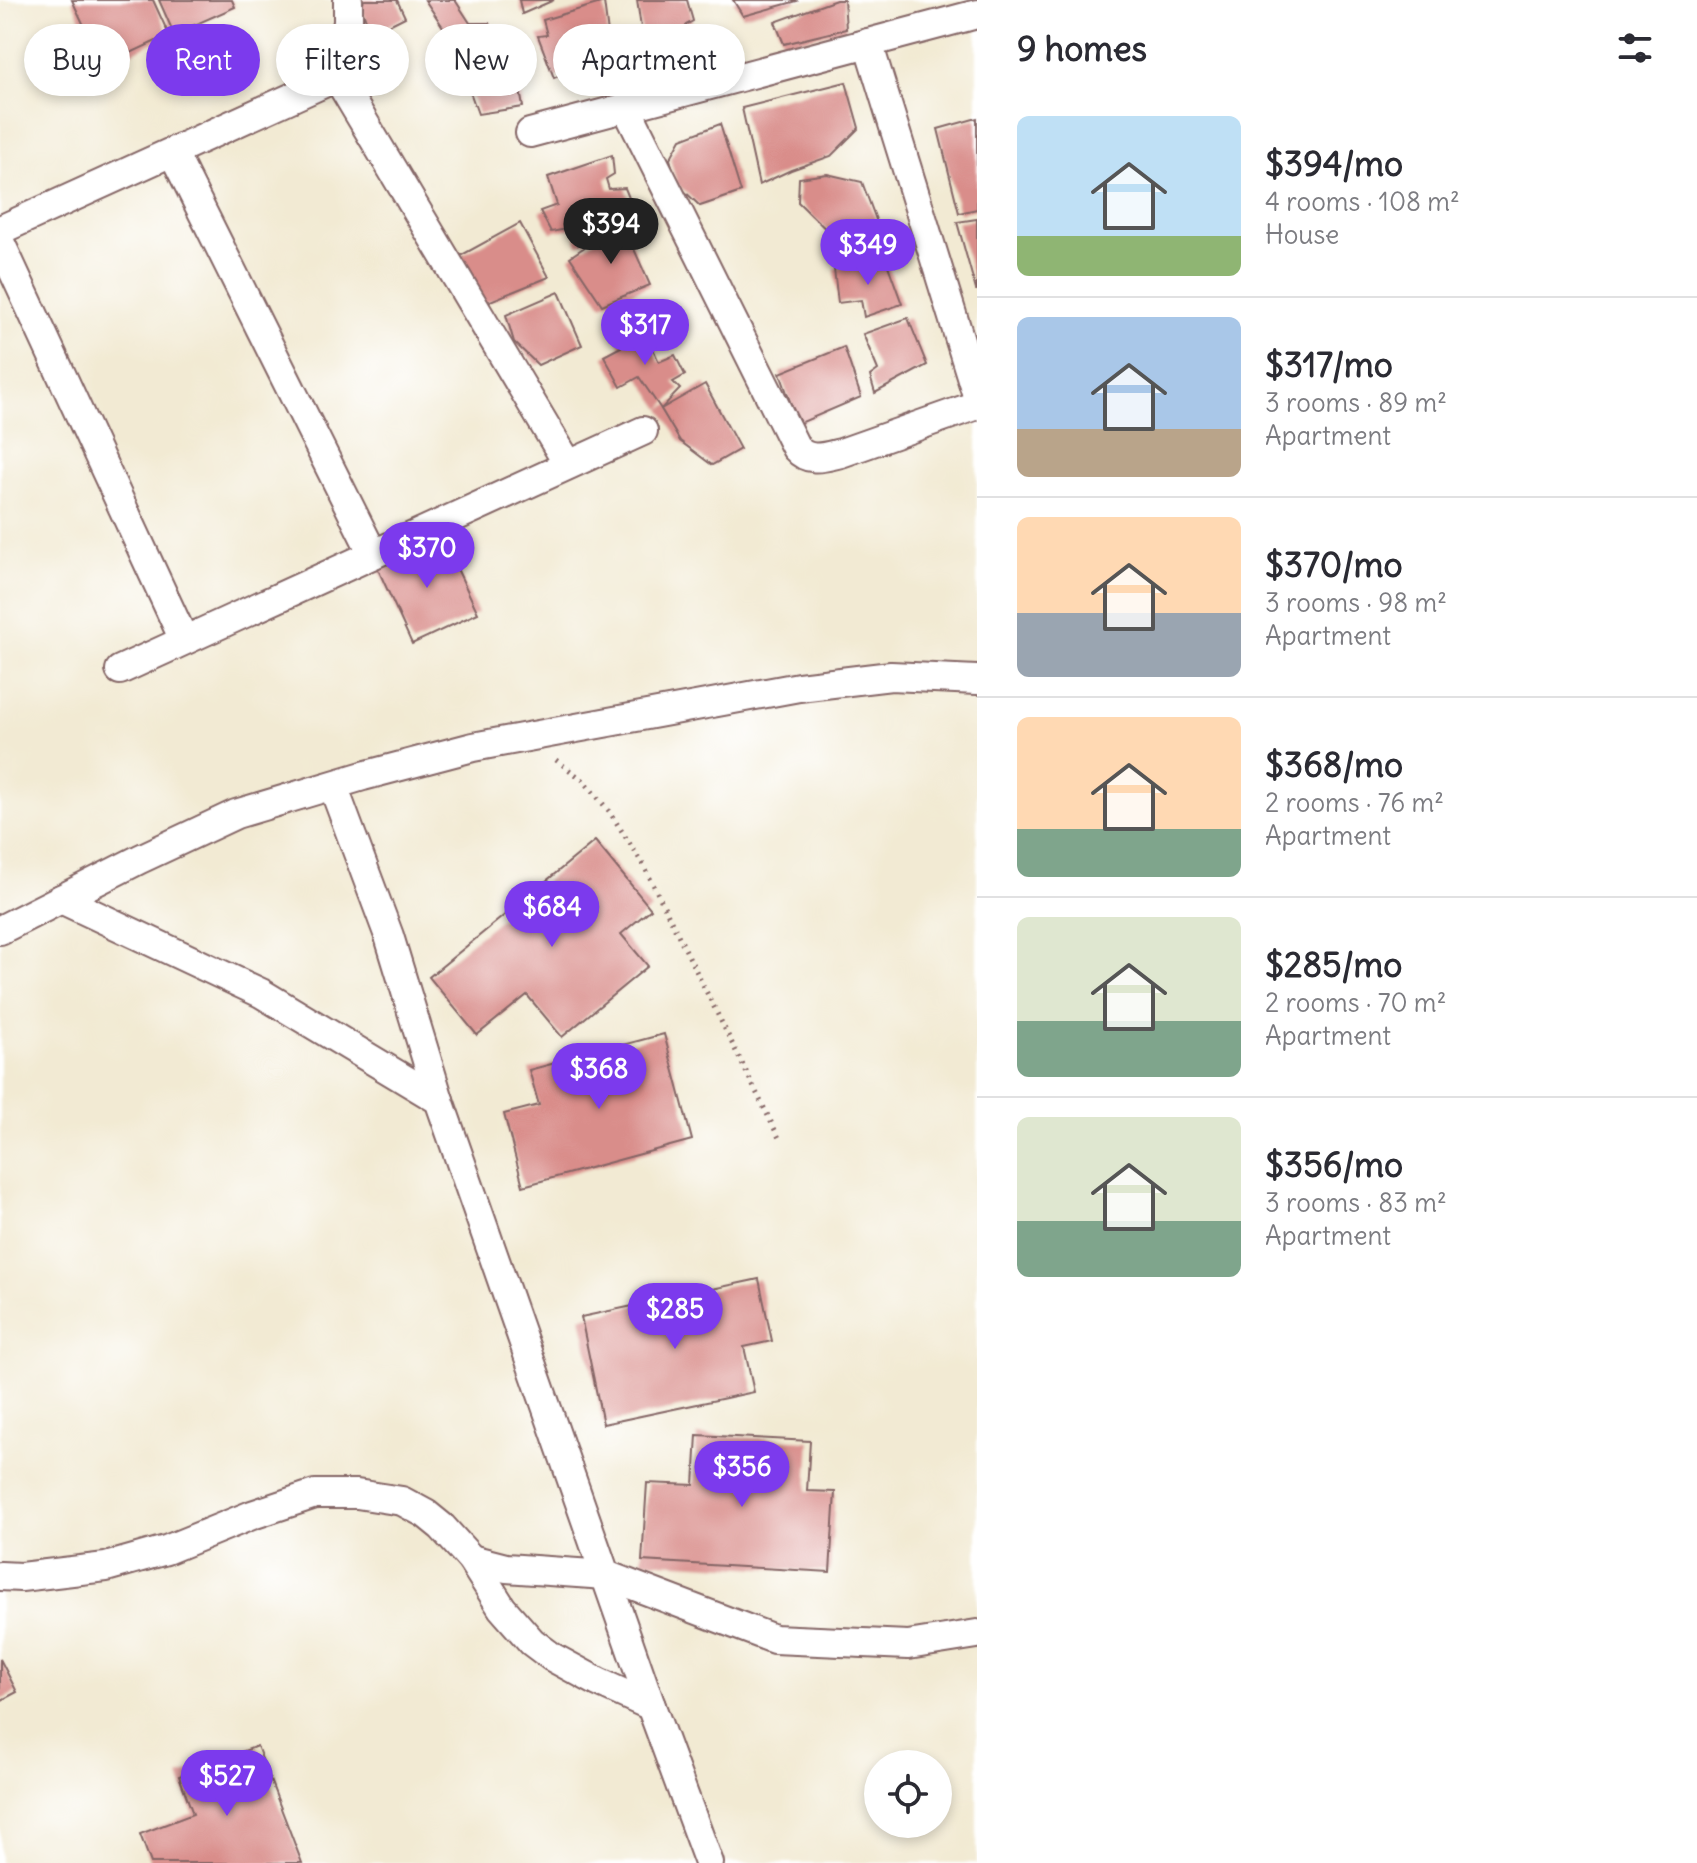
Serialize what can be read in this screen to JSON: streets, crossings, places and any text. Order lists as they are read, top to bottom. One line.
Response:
{"page":{"heading":"9 homes","chip":["Buy","Rent","Filters","New","Apartment"],"list":[{"name":"$394/mo","note":"4 rooms · 108 m² · House"},{"name":"$317/mo","note":"3 rooms · 89 m² · Apartment"},{"name":"$370/mo","note":"3 rooms · 98 m² · Apartment"},{"name":"$368/mo","note":"2 rooms · 76 m² · Apartment"},{"name":"$285/mo","note":"2 rooms · 70 m² · Apartment"},{"name":"$356/mo","note":"3 rooms · 83 m² · Apartment"}],"price":["$394","$349","$317","$370","$684","$368","$285","$356","$527"]}}
